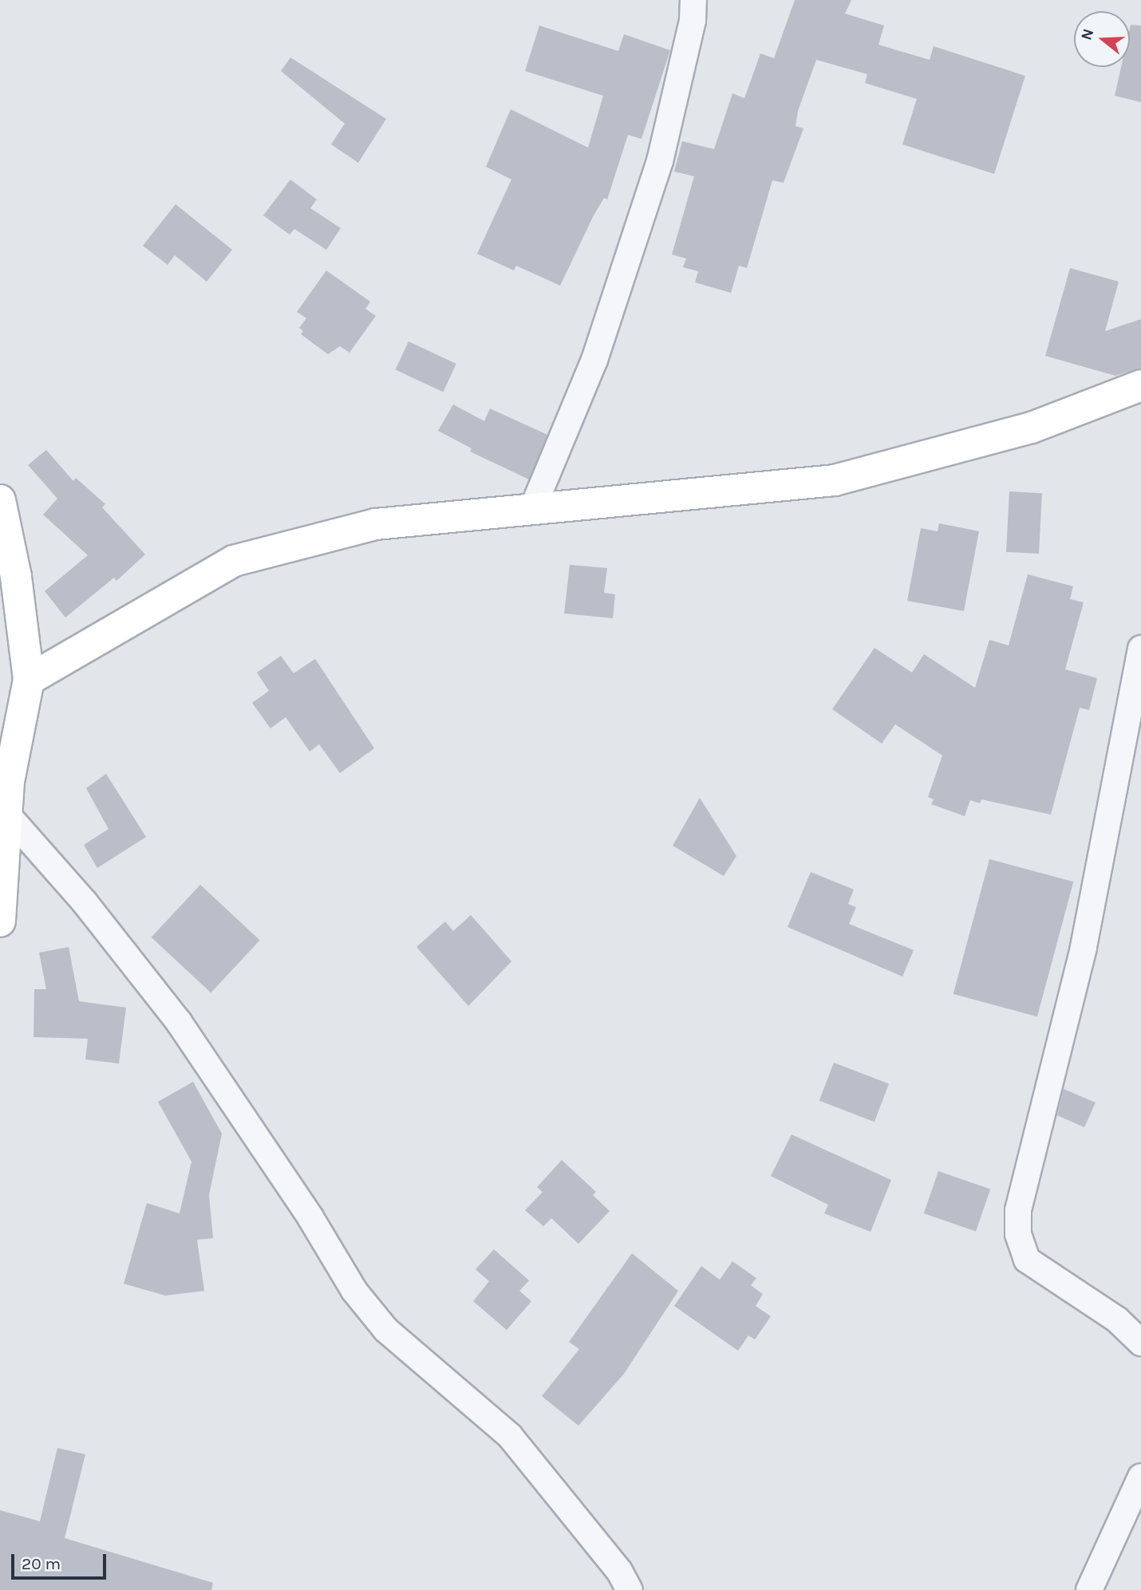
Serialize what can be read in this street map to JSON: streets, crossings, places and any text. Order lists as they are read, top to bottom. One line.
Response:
{"scale_bar":"20 m","north":"left"}
